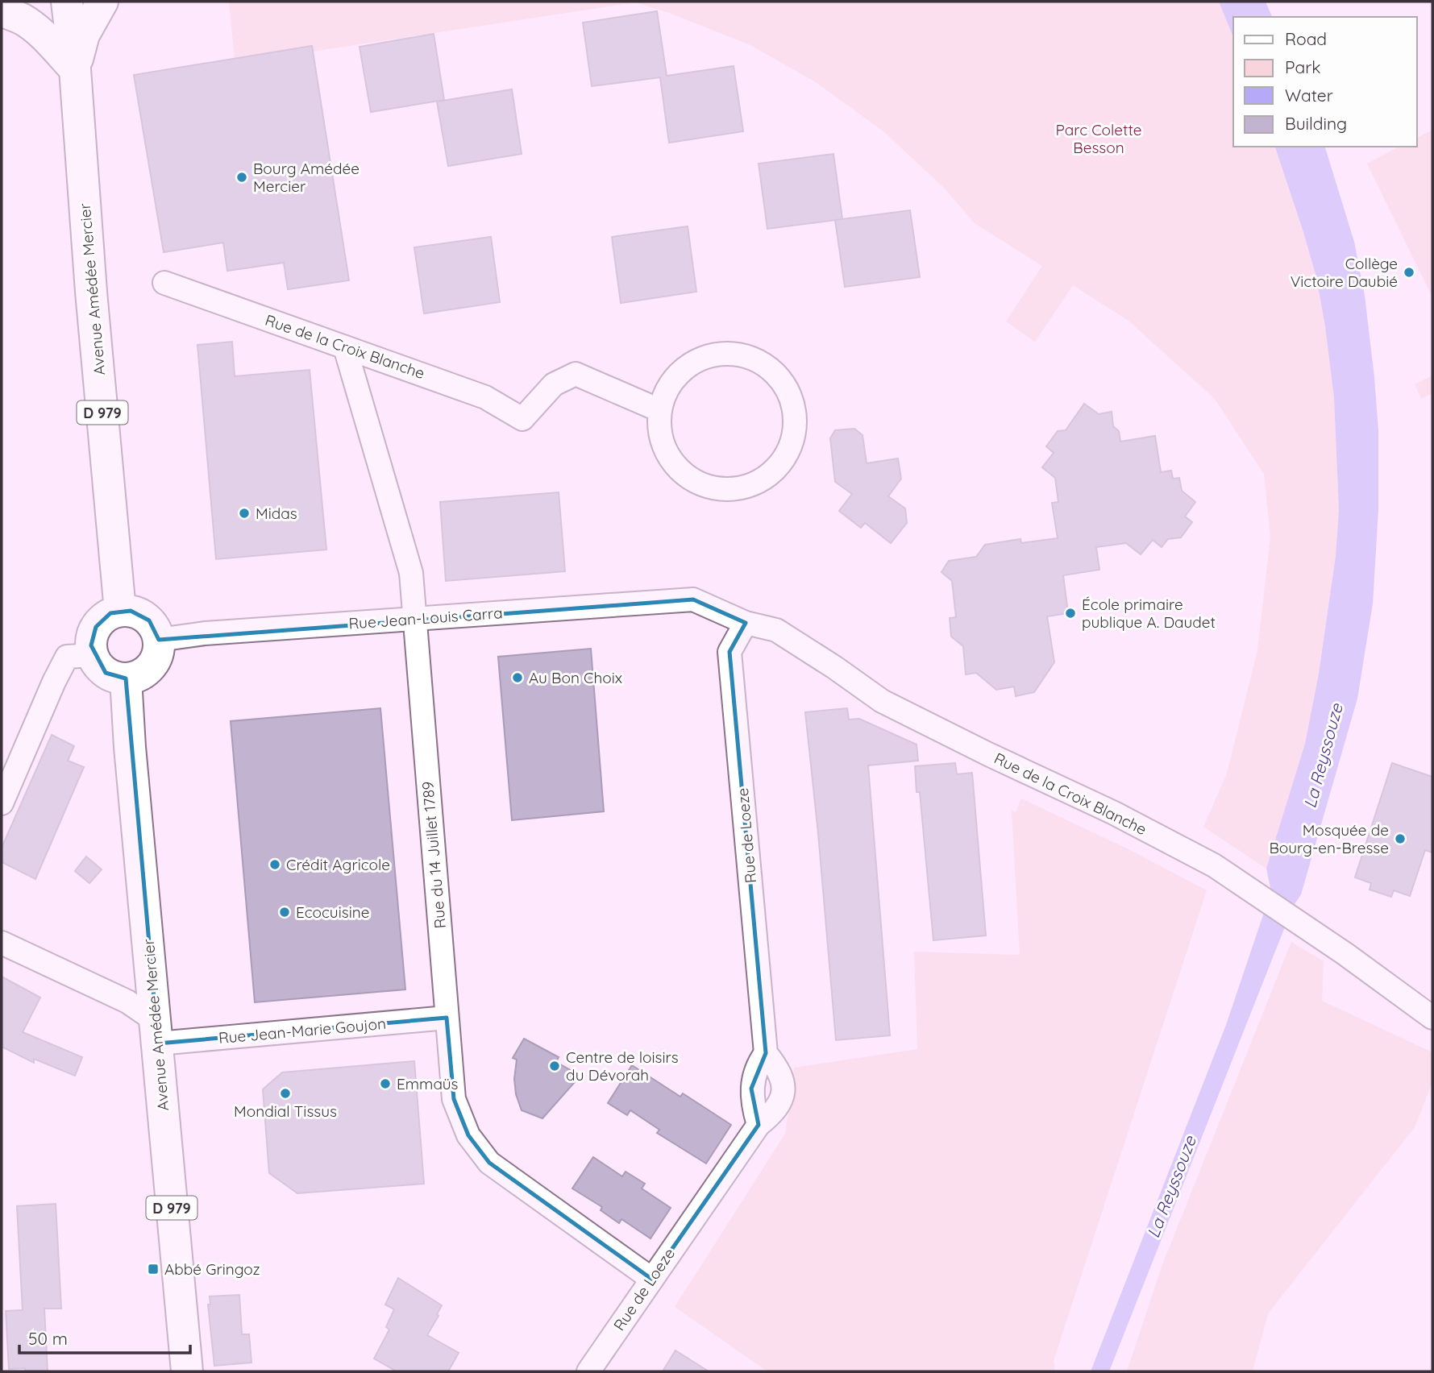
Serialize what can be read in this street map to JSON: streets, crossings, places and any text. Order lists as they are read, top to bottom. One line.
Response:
{"streets":{"main road":["Avenue Amédée Mercier","D 979"],"street":["Rue de la Croix Blanche","Rue Jean-Louis Carra","Rue de Loeze","Rue du 14 Juillet 1789","Rue Jean-Marie Goujon"]},"crossings":[["Avenue Amédée Mercier","Rue Jean-Louis Carra"],["Avenue Amédée Mercier","Rue Jean-Marie Goujon"],["Rue de la Croix Blanche","Rue Jean-Louis Carra"],["Rue de la Croix Blanche","Rue de Loeze"],["Rue de la Croix Blanche","Rue du 14 Juillet 1789"],["Rue Jean-Louis Carra","Rue du 14 Juillet 1789"],["Rue de Loeze","Rue du 14 Juillet 1789"],["Rue du 14 Juillet 1789","Rue Jean-Marie Goujon"]],"water":["La Reyssouze"],"parks":["Parc Colette Besson"],"places":{"other":["Bourg Amédée Mercier","Collège Victoire Daubié","Midas","École primaire publique A. Daudet","Au Bon Choix","Mosquée de Bourg-en-Bresse","Crédit Agricole","Ecocuisine","Centre de loisirs du Dévorah","Emmaüs","Mondial Tissus"],"transit":["Abbé Gringoz"]},"legend":["Road","Park","Water","Building"],"scale_bar":"50 m"}
